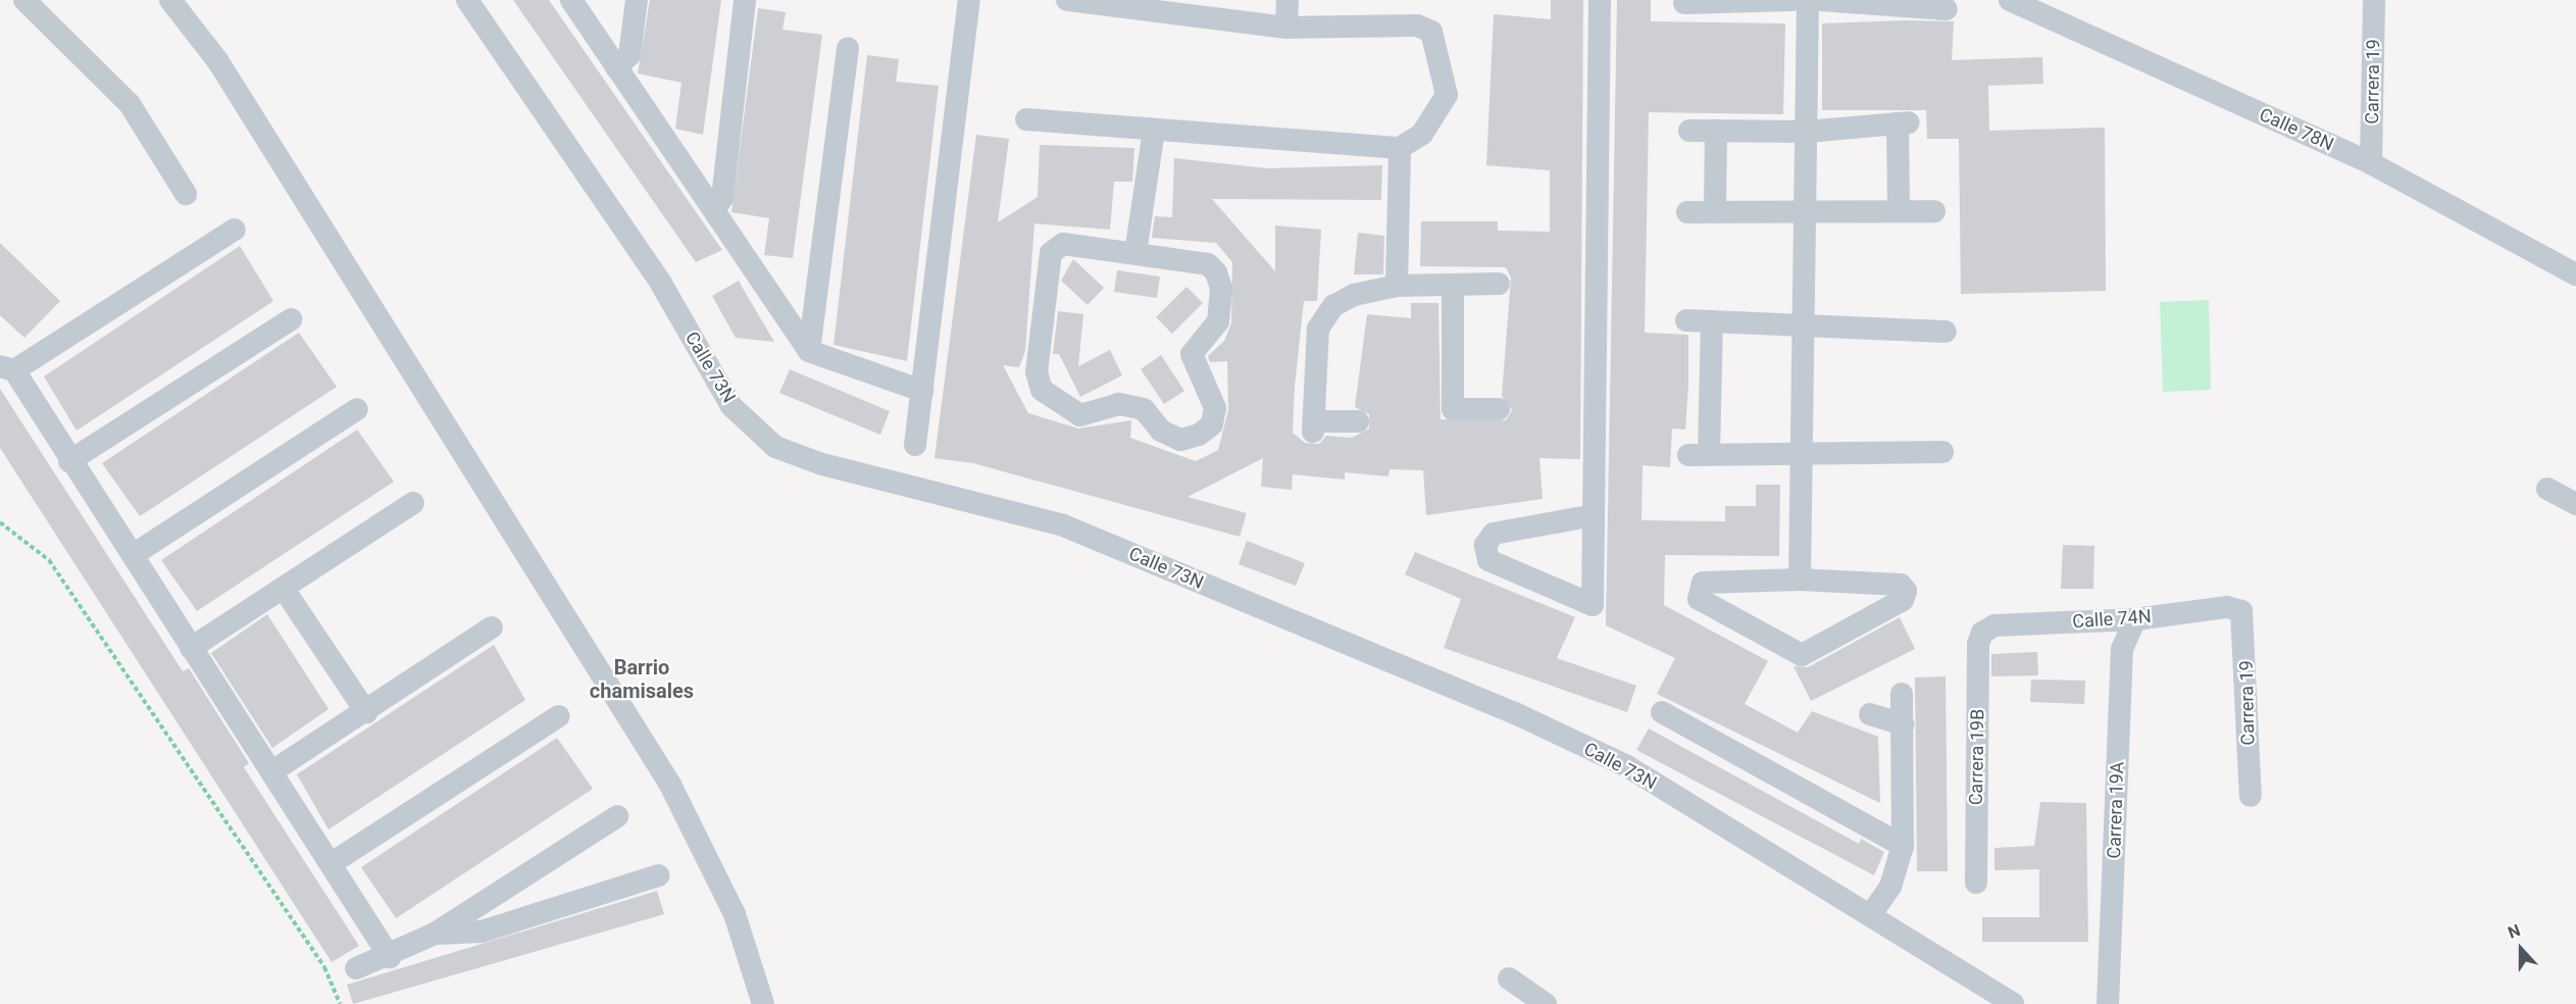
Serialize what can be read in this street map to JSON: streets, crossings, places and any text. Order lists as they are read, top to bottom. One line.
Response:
{"streets":{"street":["Carrera 19","Calle 78N","Calle 73N","Calle 74N","Carrera 19B","Carrera 19A"]},"crossings":[["Carrera 19","Calle 78N"],["Carrera 19","Calle 74N"],["Calle 74N","Carrera 19B"],["Calle 74N","Carrera 19A"]],"districts":["Barrio chamisales"],"north":"top"}
